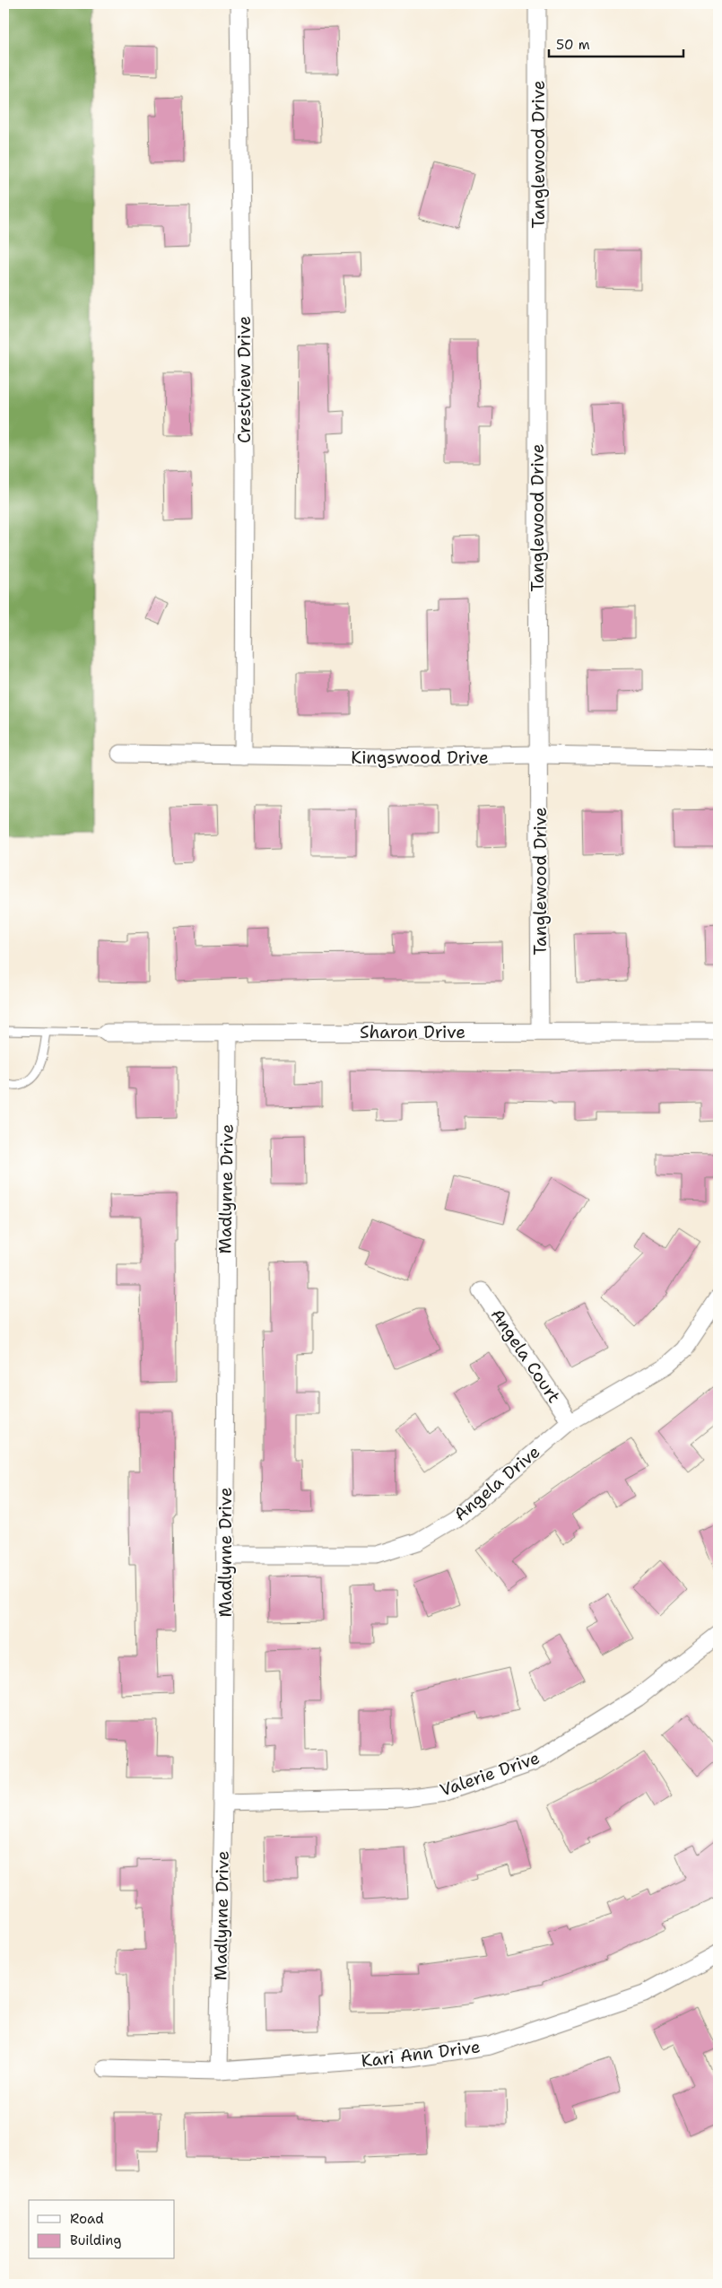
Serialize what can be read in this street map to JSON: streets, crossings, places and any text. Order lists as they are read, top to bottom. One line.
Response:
{"streets":{"street":["Tanglewood Drive","Crestview Drive","Kingswood Drive","Sharon Drive","Madlynne Drive","Angela Court","Angela Drive","Valerie Drive","Kari Ann Drive"]},"crossings":[["Tanglewood Drive","Kingswood Drive"],["Tanglewood Drive","Sharon Drive"],["Crestview Drive","Kingswood Drive"],["Sharon Drive","Madlynne Drive"],["Madlynne Drive","Angela Drive"],["Madlynne Drive","Valerie Drive"],["Madlynne Drive","Kari Ann Drive"],["Angela Court","Angela Drive"]],"legend":["Road","Building"],"scale_bar":"50 m"}
